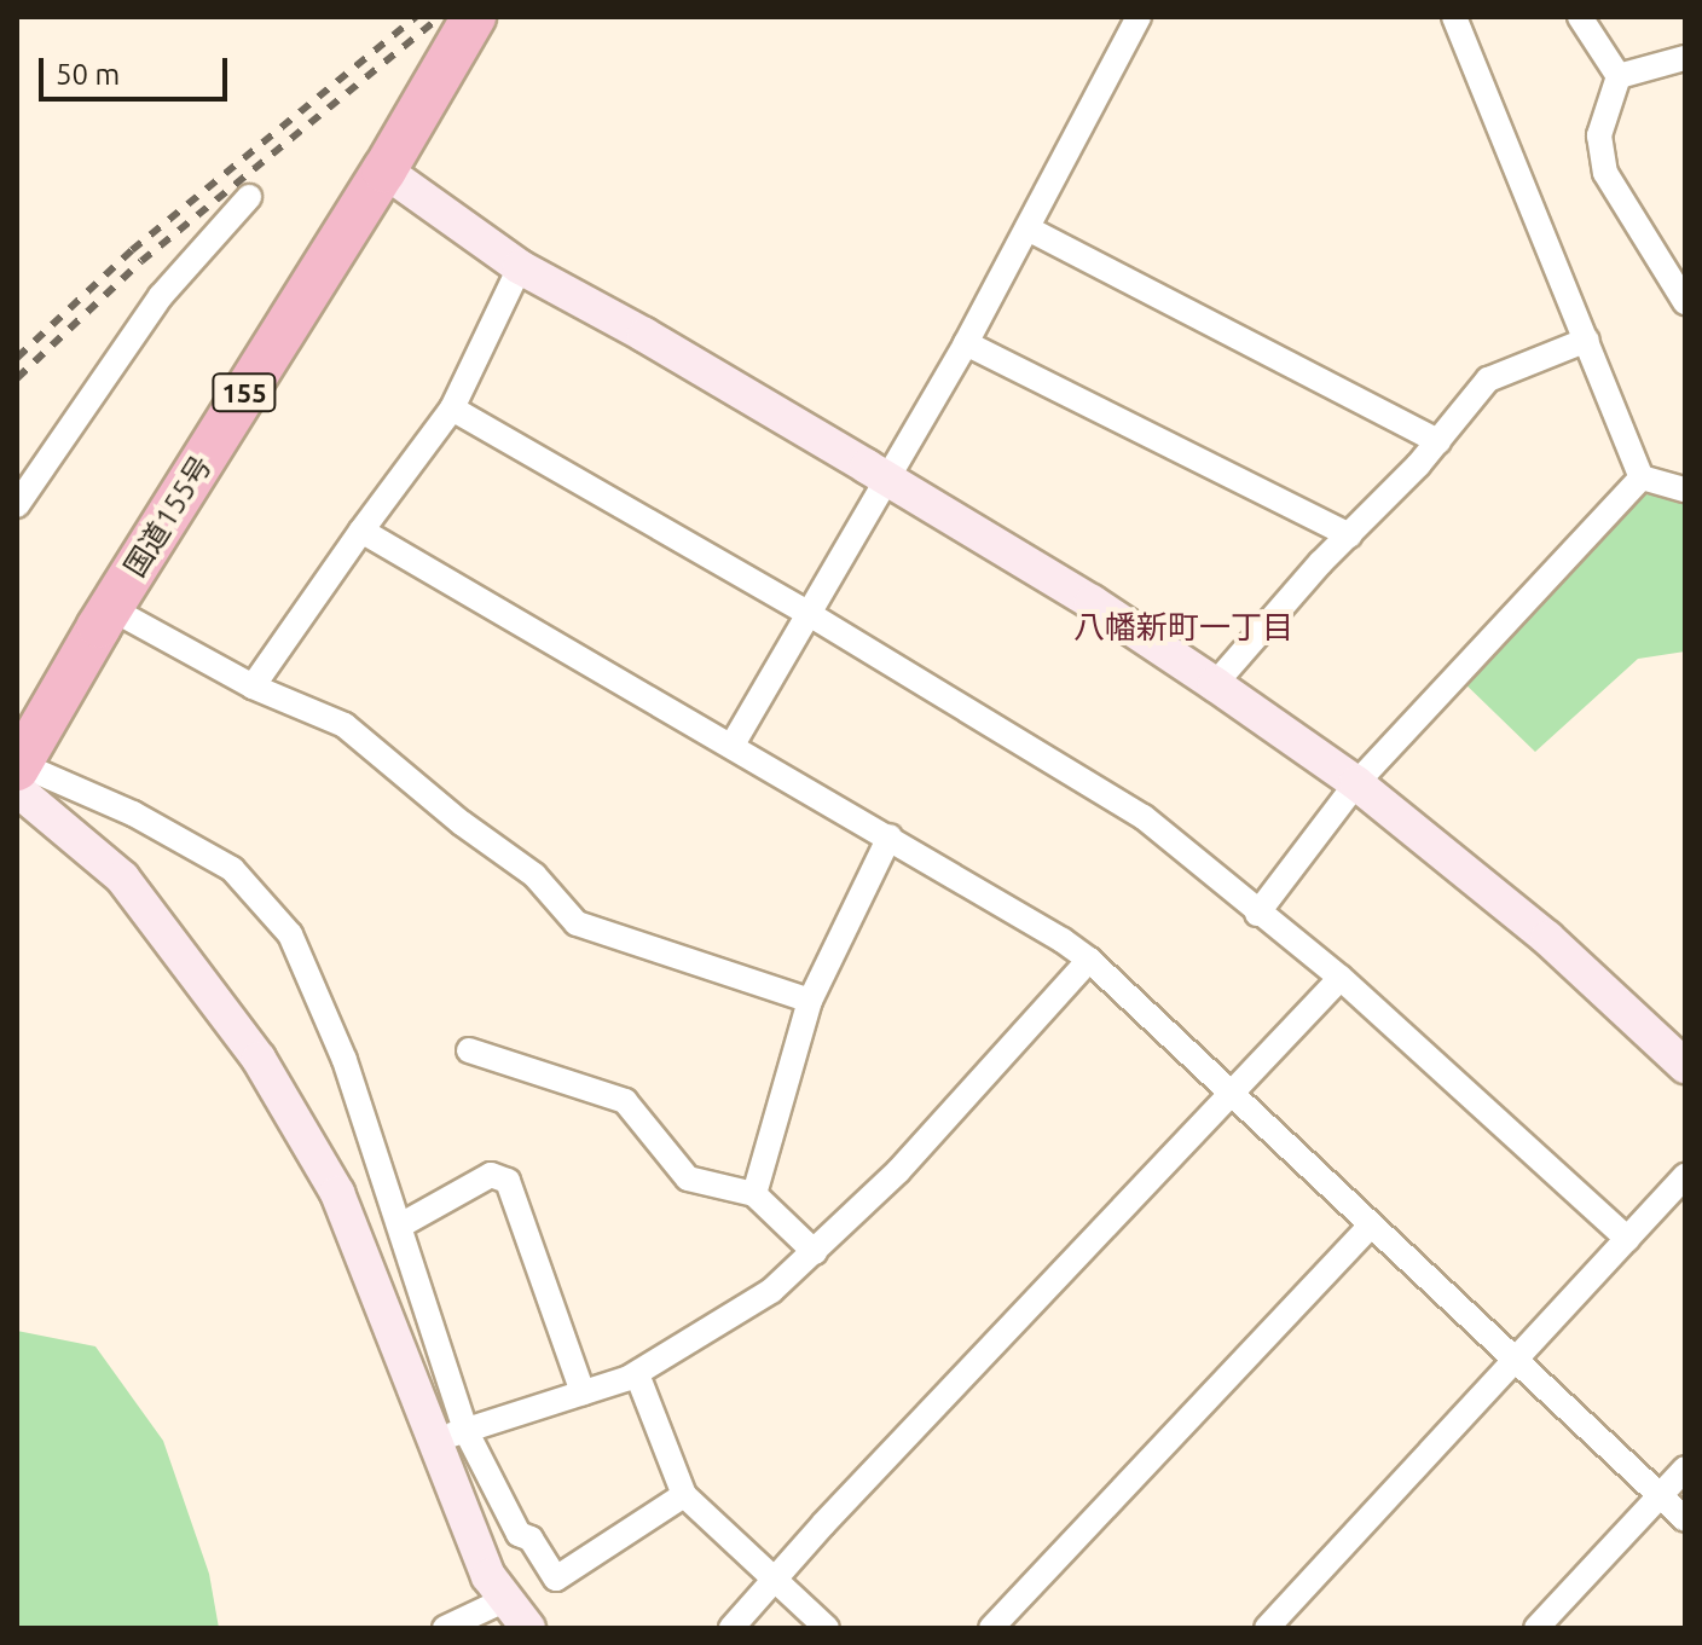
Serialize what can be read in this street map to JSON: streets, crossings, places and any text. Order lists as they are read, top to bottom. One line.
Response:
{"streets":{"highway":["155","国道155号"]},"districts":["八幡新町一丁目"],"scale_bar":"50 m"}
